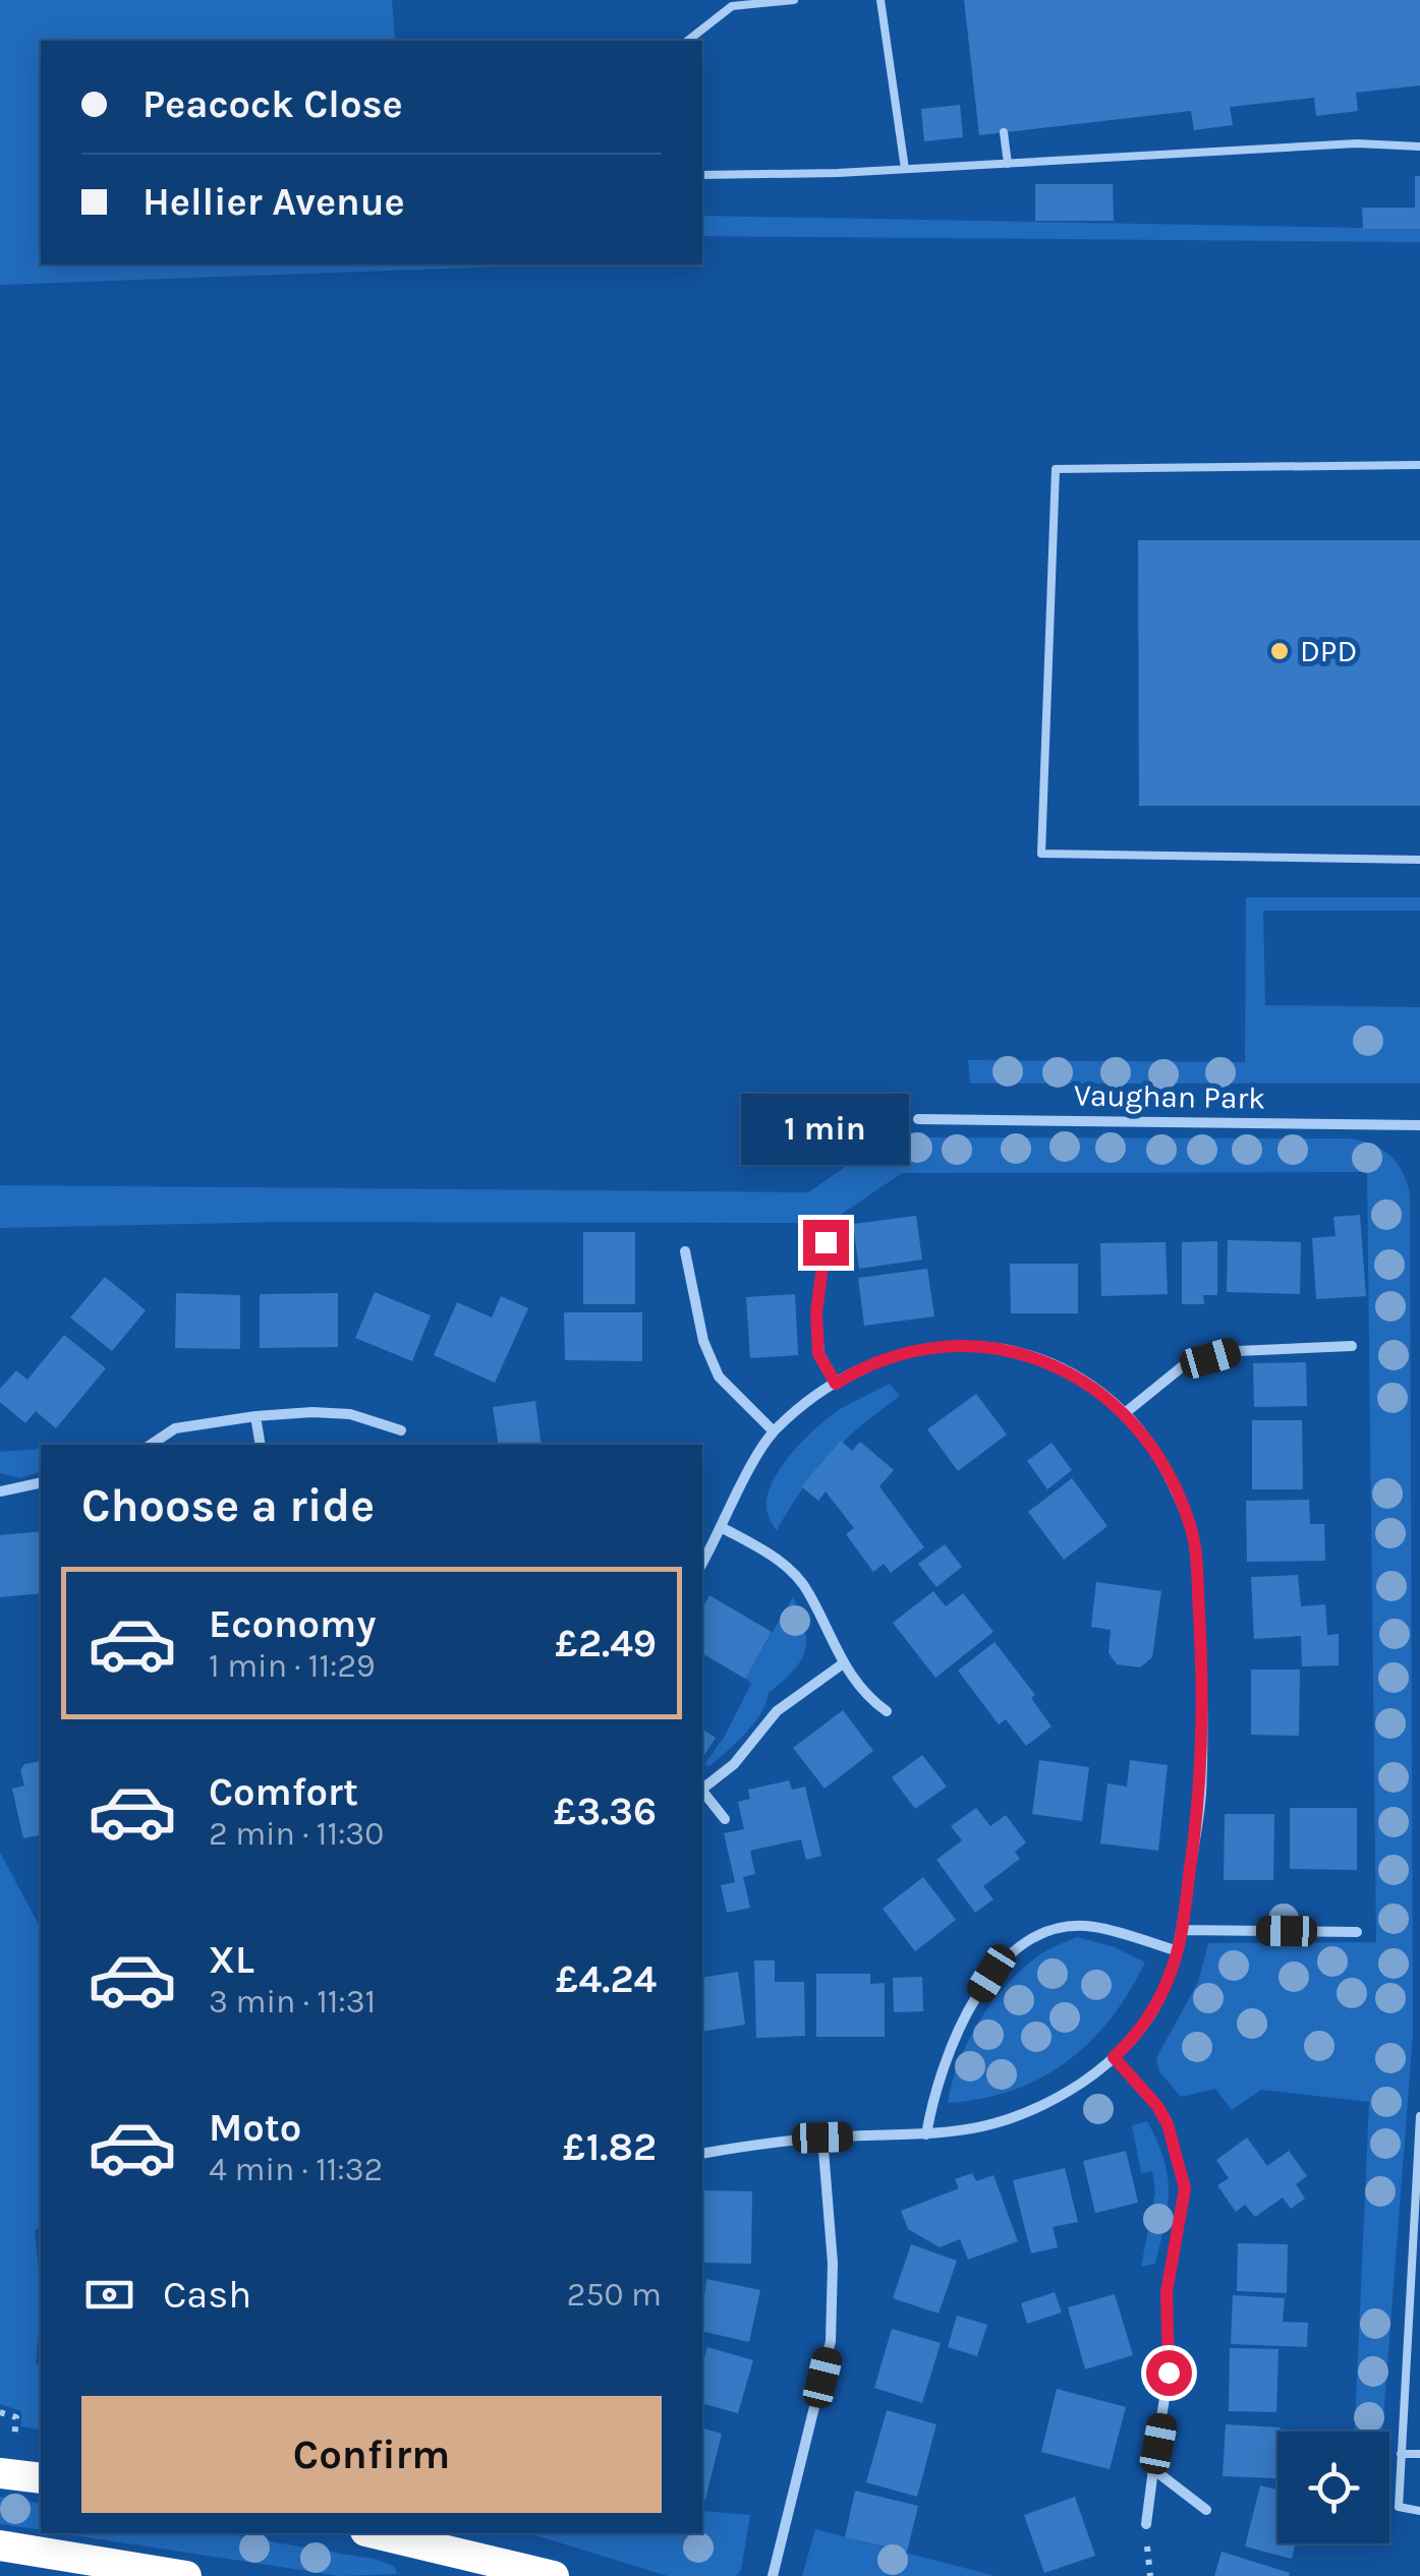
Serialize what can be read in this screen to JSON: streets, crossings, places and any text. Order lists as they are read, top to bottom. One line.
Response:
{"streets":{"street":["Vaughan Park"]},"places":["DPD"],"page":{"banner":["Peacock Close","Hellier Avenue"],"bubble":"1 min","heading":"Choose a ride","list":[{"name":"Economy","note":"1 min · 11:29","value":"£2.49"},{"name":"Comfort","note":"2 min · 11:30","value":"£3.36"},{"name":"XL","note":"3 min · 11:31","value":"£4.24"},{"name":"Moto","note":"4 min · 11:32","value":"£1.82"}],"pay":["Cash","250 m"],"buttons":"Confirm"}}
